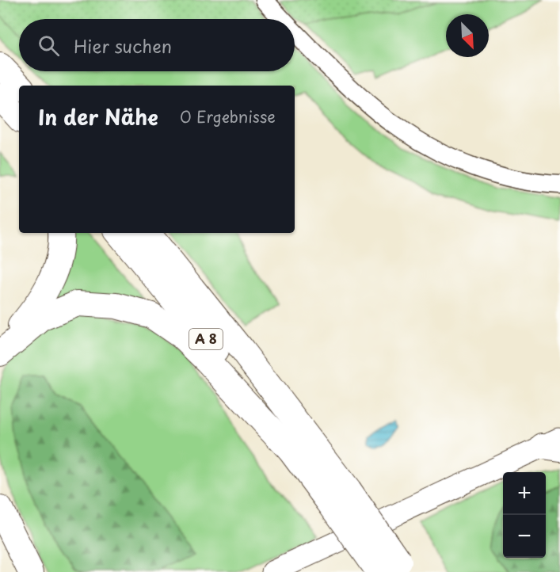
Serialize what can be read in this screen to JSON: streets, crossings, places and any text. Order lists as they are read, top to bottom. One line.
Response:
{"streets":{"highway":["A 8"]},"north":"bottom right","page":{"search":"Hier suchen","heading":["In der Nähe","0 Ergebnisse"],"map_buttons":["+","−"]}}
